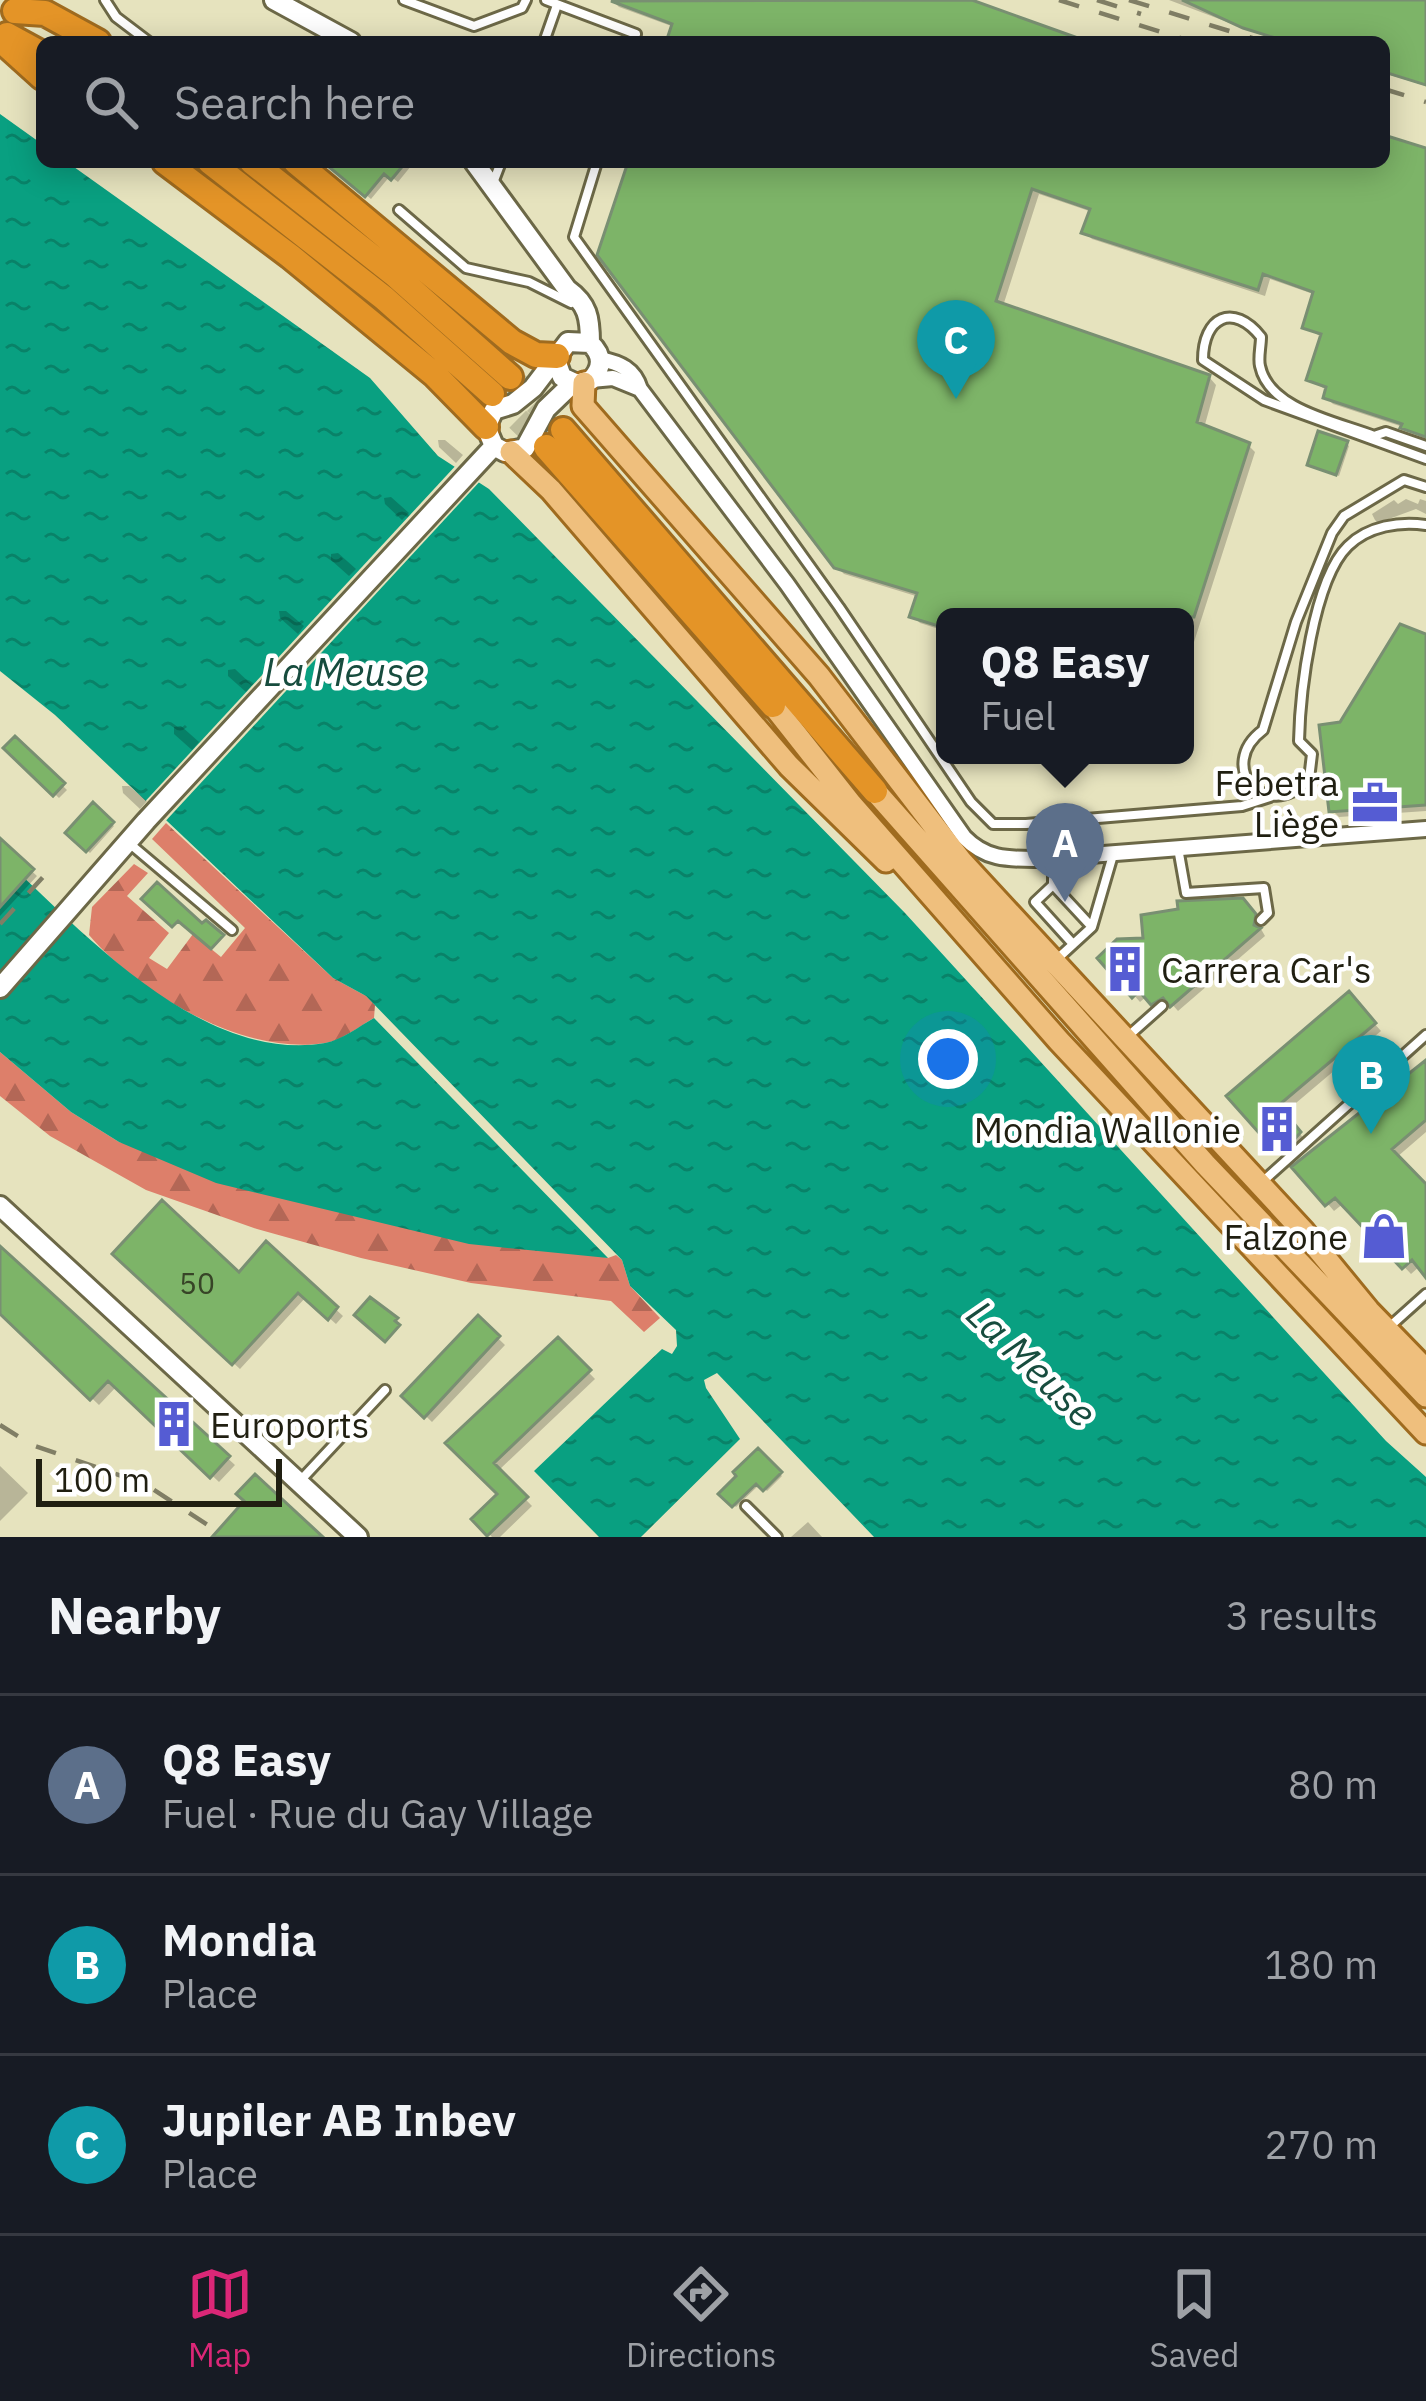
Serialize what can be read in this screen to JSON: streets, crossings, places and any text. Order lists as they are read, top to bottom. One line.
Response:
{"water":["La Meuse"],"places":{"office":["Febetra Liège"],"building":["Carrera Car's","Mondia Wallonie","Euroports"],"shop":["Falzone"]},"house_numbers":["50"],"scale_bar":"100 m","page":{"search":"Search here","pins":["C","A","B"],"popup":["Q8 Easy","Fuel"],"scale":"100 m","heading":["Nearby","3 results"],"list":[{"mark":"A","name":"Q8 Easy","note":"Fuel · Rue du Gay Village","value":"80 m"},{"mark":"B","name":"Mondia","note":"Place","value":"180 m"},{"mark":"C","name":"Jupiler AB Inbev","note":"Place","value":"270 m"}],"nav":["Map","Directions","Saved"]}}
